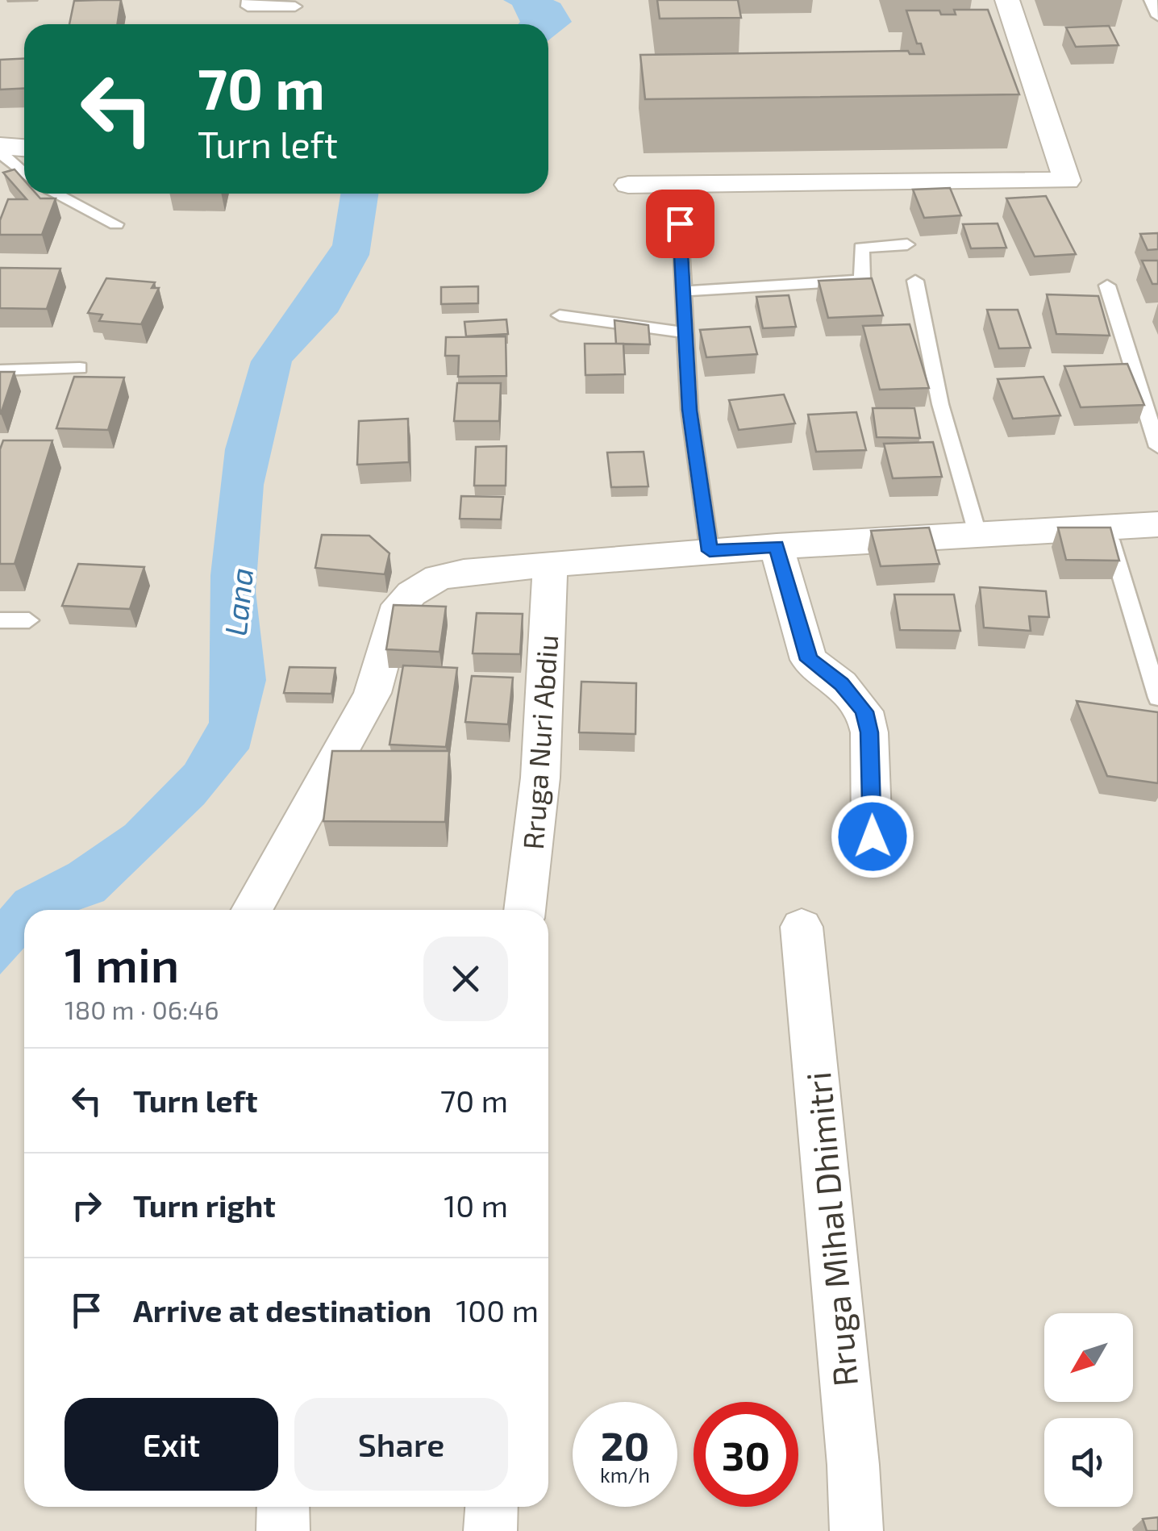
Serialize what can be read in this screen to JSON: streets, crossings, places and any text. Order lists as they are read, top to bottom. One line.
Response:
{"streets":{"street":["Rruga Nuri Abdiu","Rruga Mihal Dhimitri"]},"water":["Lana"],"north":"bottom left","page":{"turn":["70 m","Turn left"],"heading":["1 min","180 m · 06:46"],"list":[{"name":"Turn left","value":"70 m"},{"name":"Turn right","value":"10 m"},{"name":"Arrive at destination","value":"100 m"}],"buttons":["Exit","Share"],"speed":"20 km/h","limit":"30"}}
